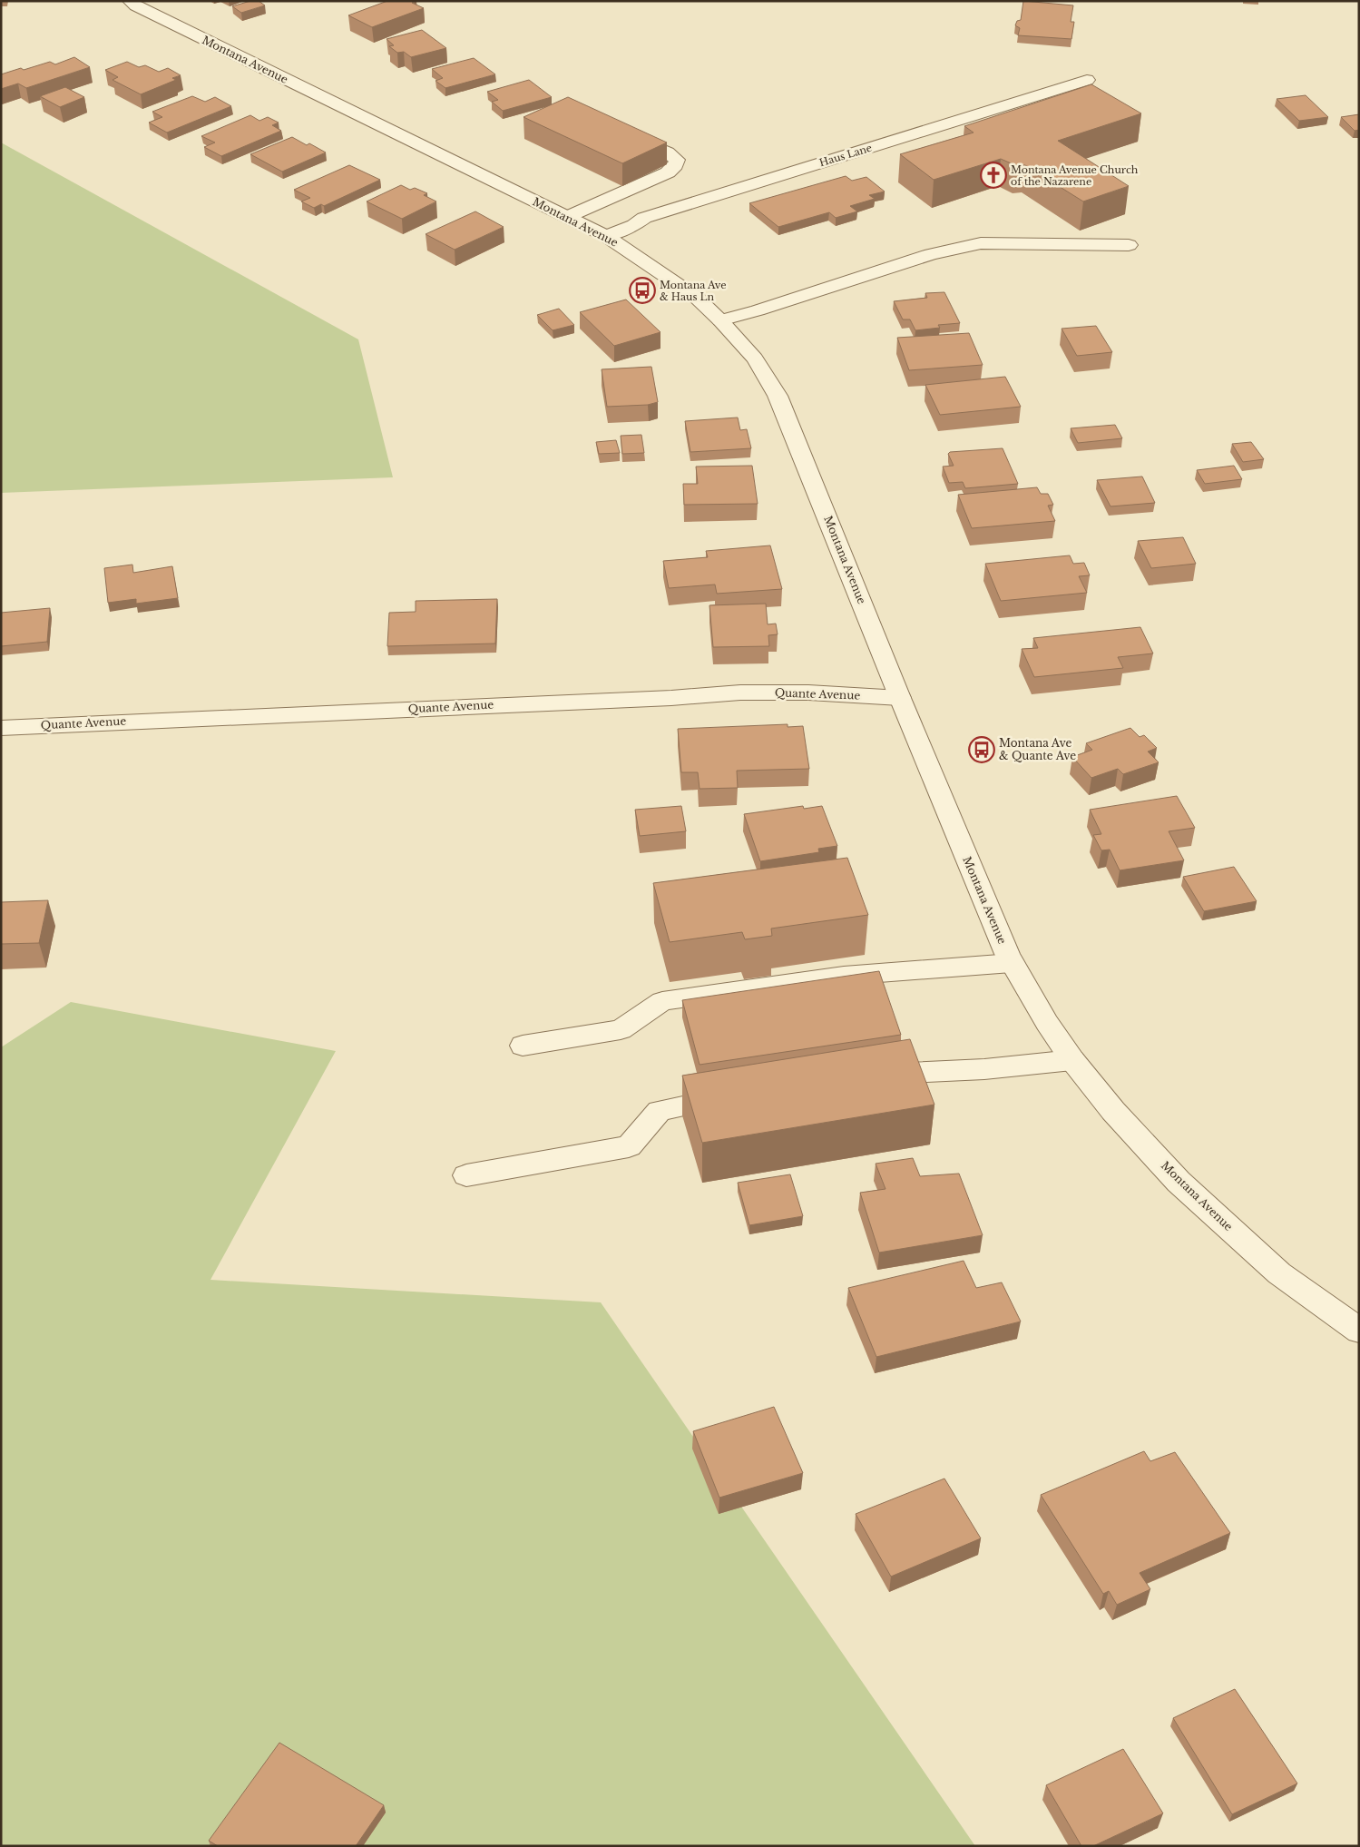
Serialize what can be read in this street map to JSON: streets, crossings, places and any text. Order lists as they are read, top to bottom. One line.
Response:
{"streets":{"street":["Montana Avenue","Haus Lane","Quante Avenue"]},"crossings":[["Montana Avenue","Haus Lane"],["Montana Avenue","Quante Avenue"]],"places":{"church":["Montana Avenue Church of the Nazarene"],"bus stop":["Montana Ave & Haus Ln","Montana Ave & Quante Ave"]}}
